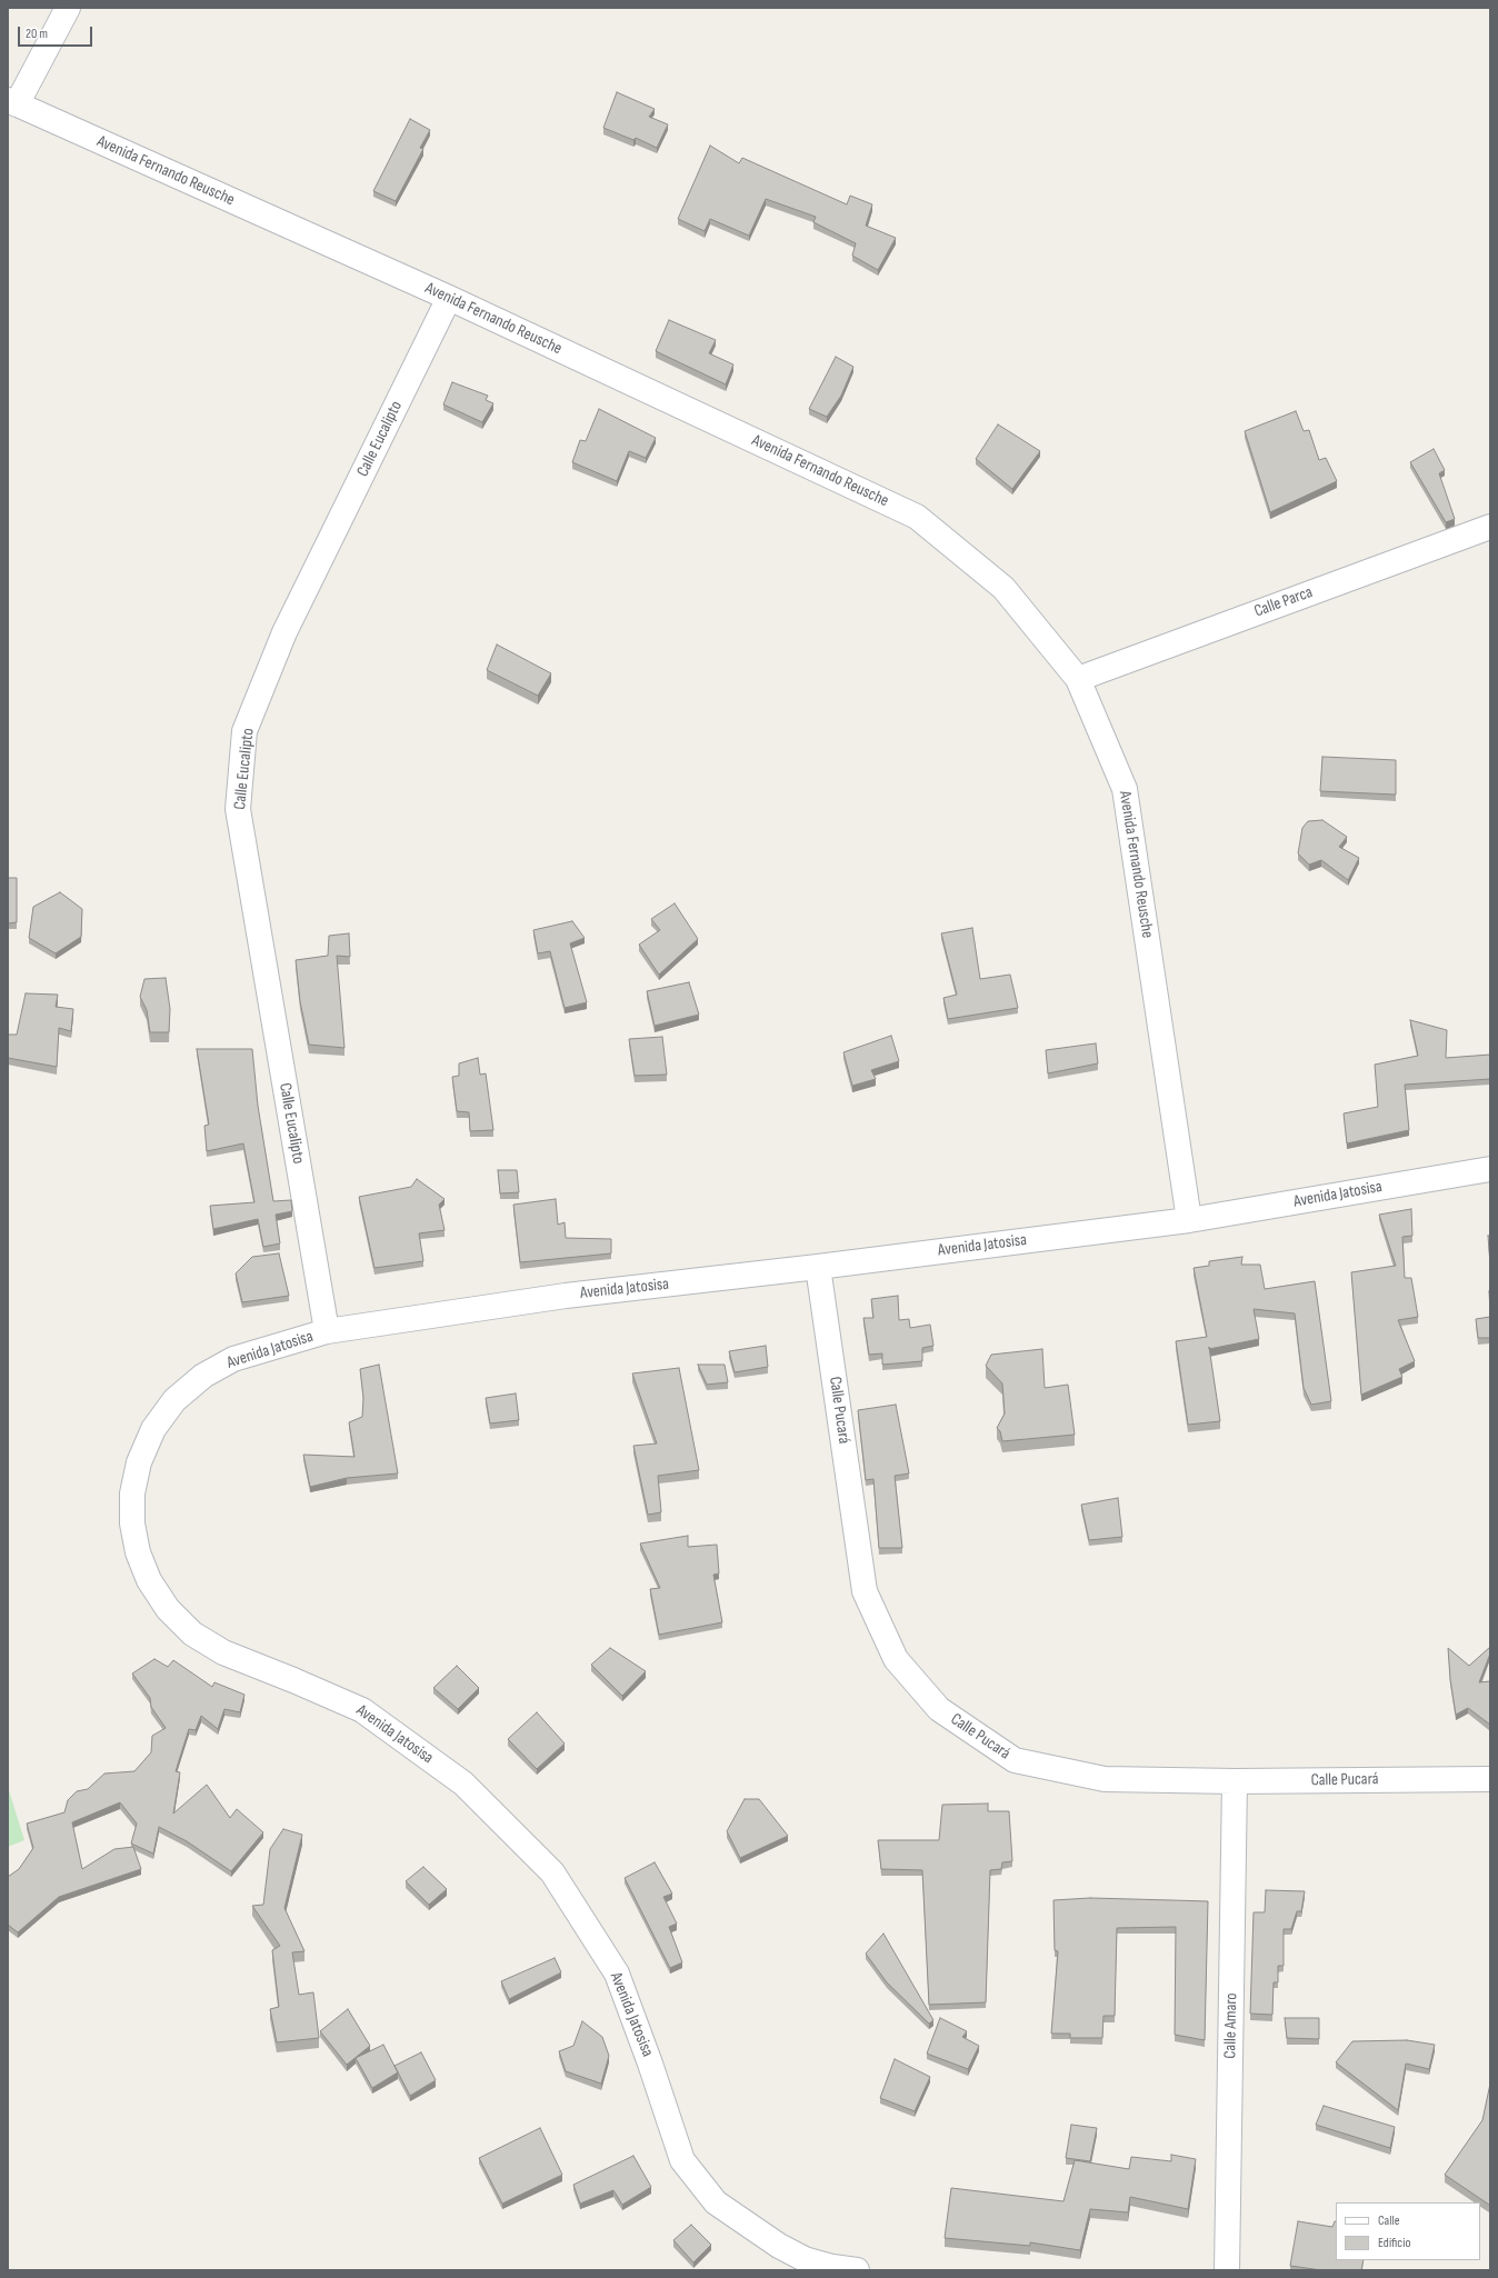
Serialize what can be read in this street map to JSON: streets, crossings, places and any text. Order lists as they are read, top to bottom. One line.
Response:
{"streets":{"street":["Avenida Fernando Reusche","Calle Eucalipto","Calle Parca","Avenida Jatosisa","Calle Pucará","Calle Amaro"]},"crossings":[["Avenida Fernando Reusche","Calle Eucalipto"],["Avenida Fernando Reusche","Calle Parca"],["Avenida Fernando Reusche","Avenida Jatosisa"],["Calle Eucalipto","Avenida Jatosisa"],["Avenida Jatosisa","Calle Pucará"],["Calle Pucará","Calle Amaro"]],"legend":["Calle","Edificio"],"scale_bar":"20 m"}
